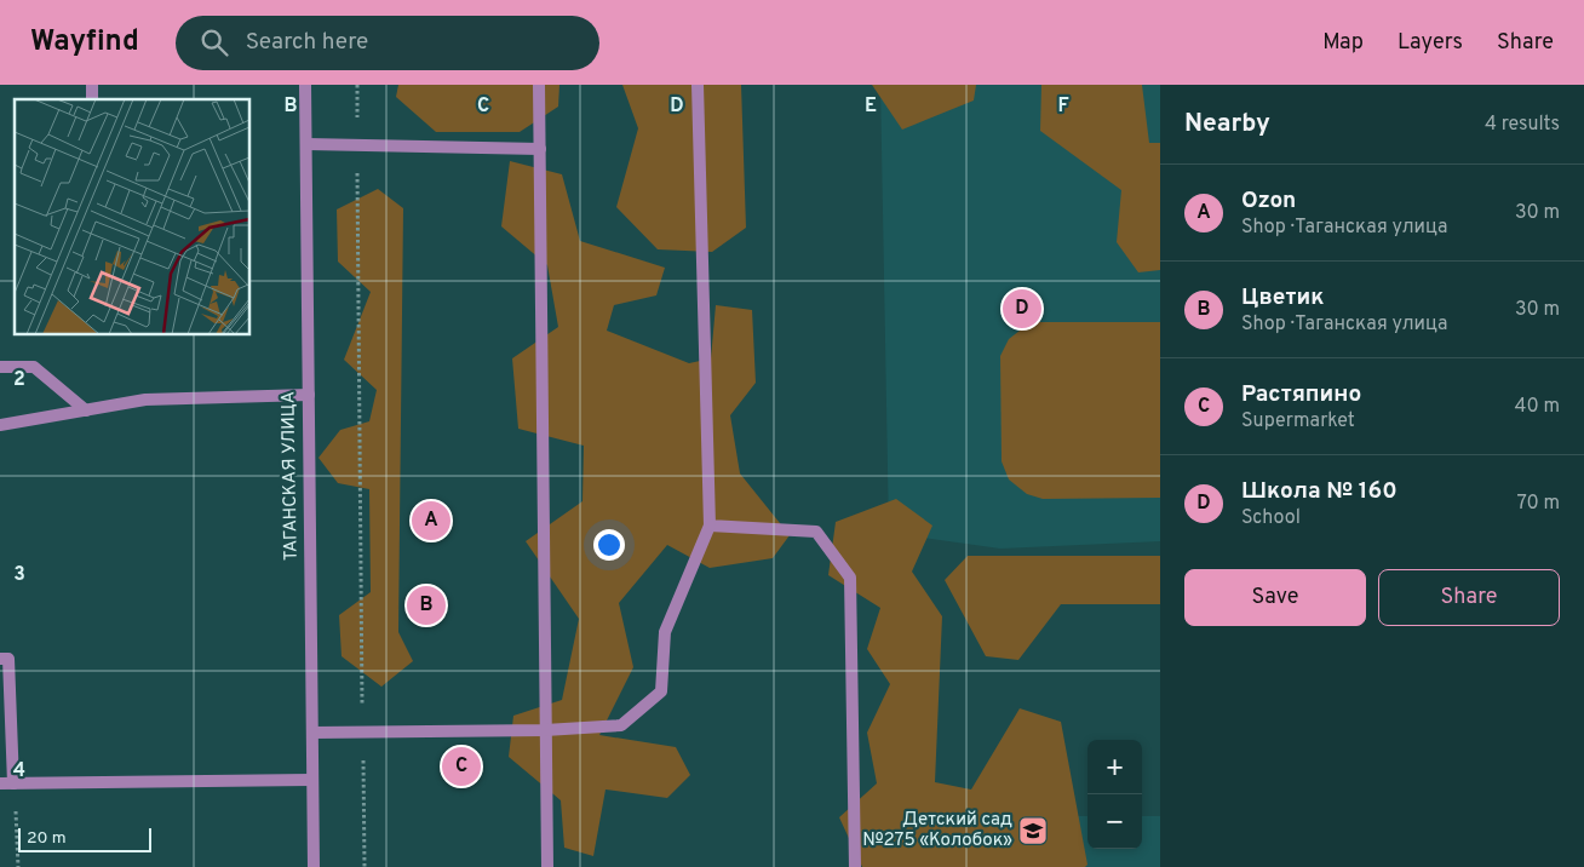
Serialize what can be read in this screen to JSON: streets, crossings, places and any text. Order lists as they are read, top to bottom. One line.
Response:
{"streets":{"street":["ТАГАНСКАЯ УЛИЦА"]},"places":{"school or university":["Детский сад №275 «Колобок»"]},"scale_bar":"20 m","page":{"header":"Wayfind","search":"Search here","nav":["Map","Layers","Share"],"heading":["Nearby","4 results"],"list":[{"mark":"A","name":"Ozon","note":"Shop · Таганская улица","value":"30 m"},{"mark":"B","name":"Цветик","note":"Shop · Таганская улица","value":"30 m"},{"mark":"C","name":"Растяпино","note":"Supermarket","value":"40 m"},{"mark":"D","name":"Школа № 160","note":"School","value":"70 m"}],"pins":["D","A","B","C"],"buttons":["Save","Share"],"map_buttons":["+","−"],"scale":"20 m"},"grid":{"columns":["B","C","D","E","F"],"rows":["2","3","4"]}}
